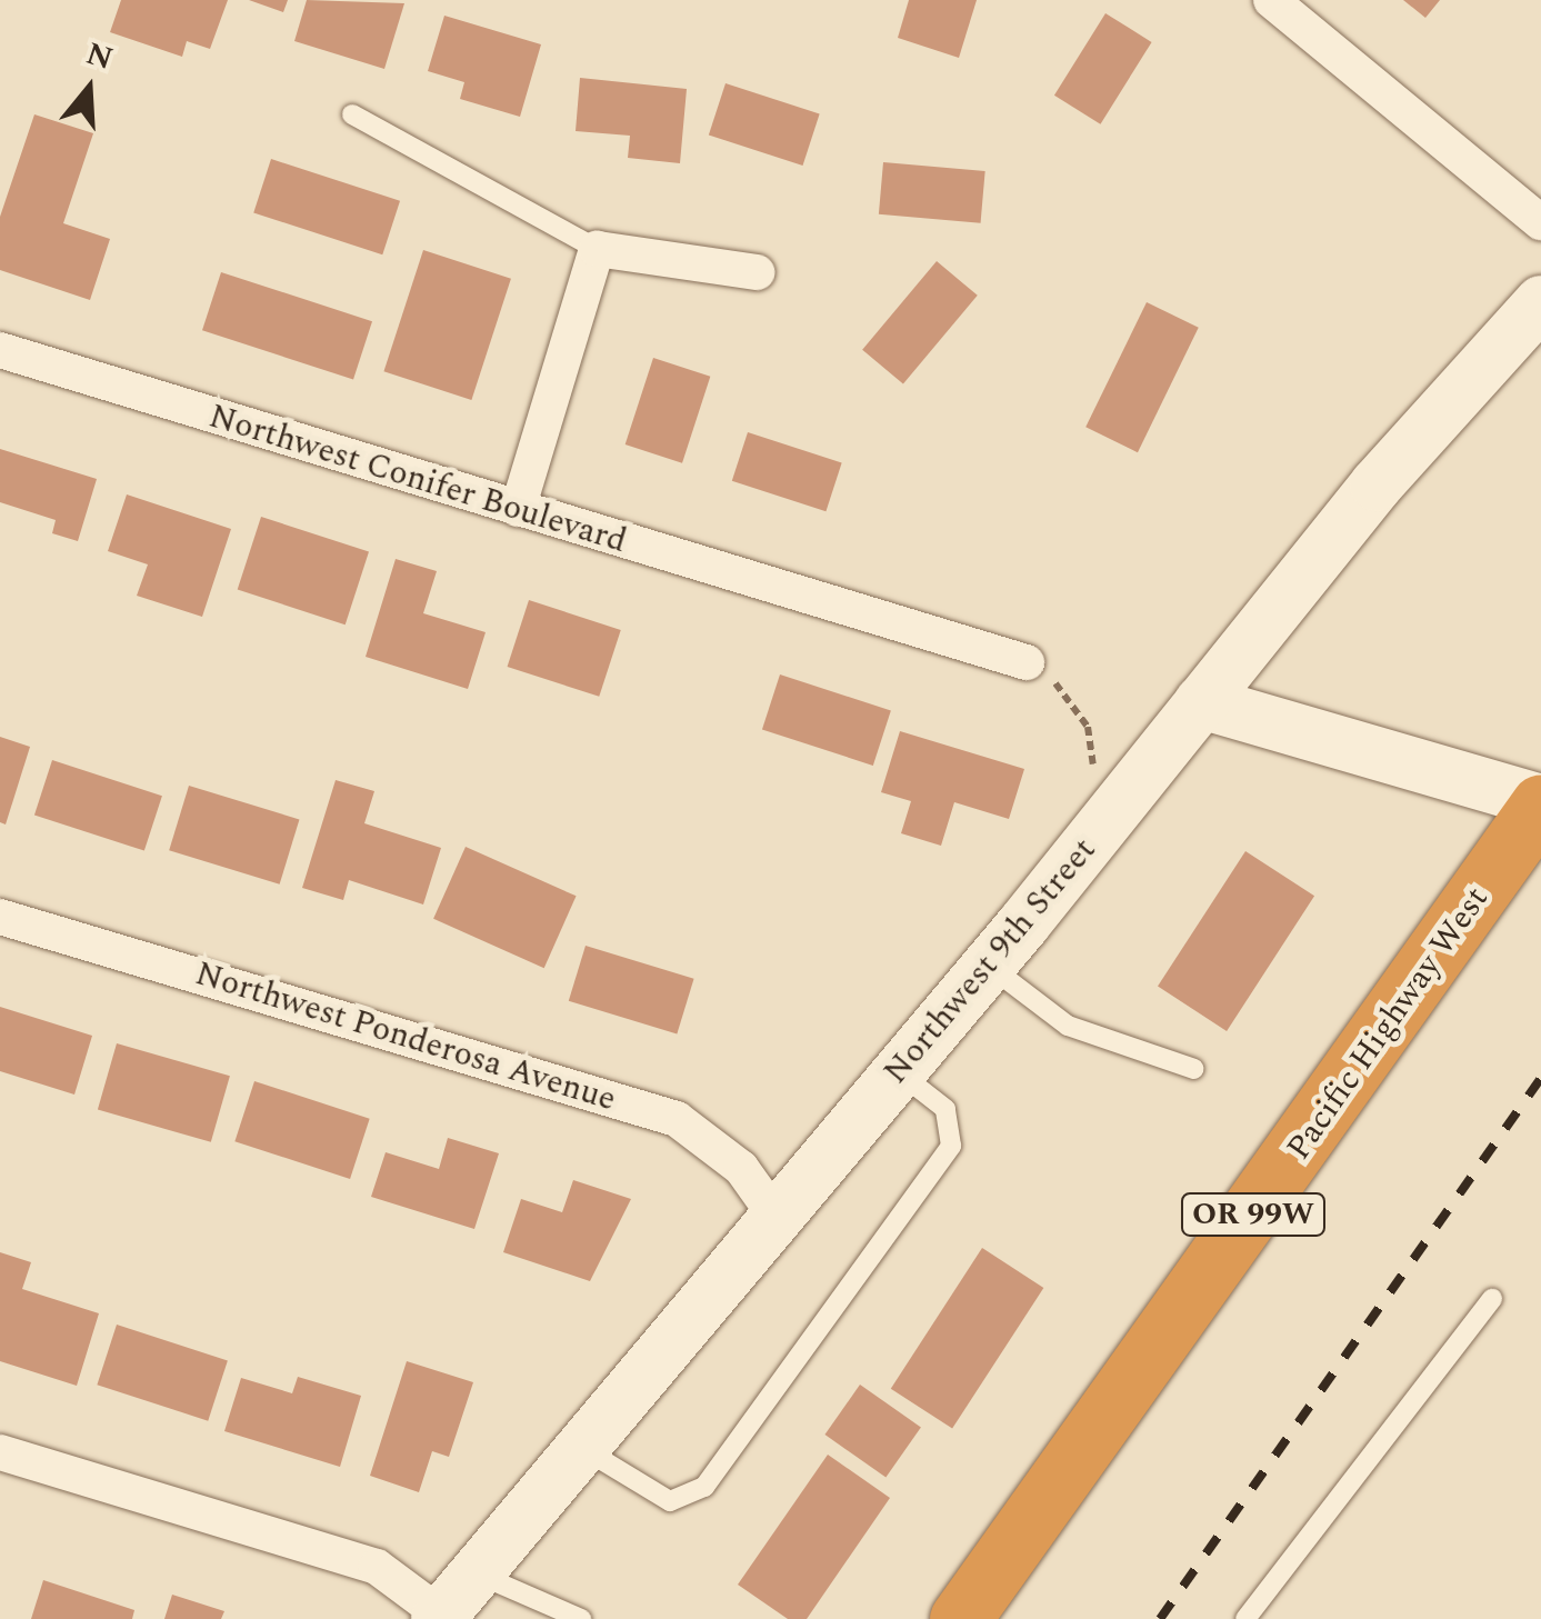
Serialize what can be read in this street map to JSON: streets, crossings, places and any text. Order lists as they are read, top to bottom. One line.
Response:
{"streets":{"highway":["Pacific Highway West","OR 99W"],"street":["Northwest Conifer Boulevard","Northwest 9th Street","Northwest Ponderosa Avenue"]},"crossings":[["Northwest 9th Street","Northwest Ponderosa Avenue"]],"north":"top"}
